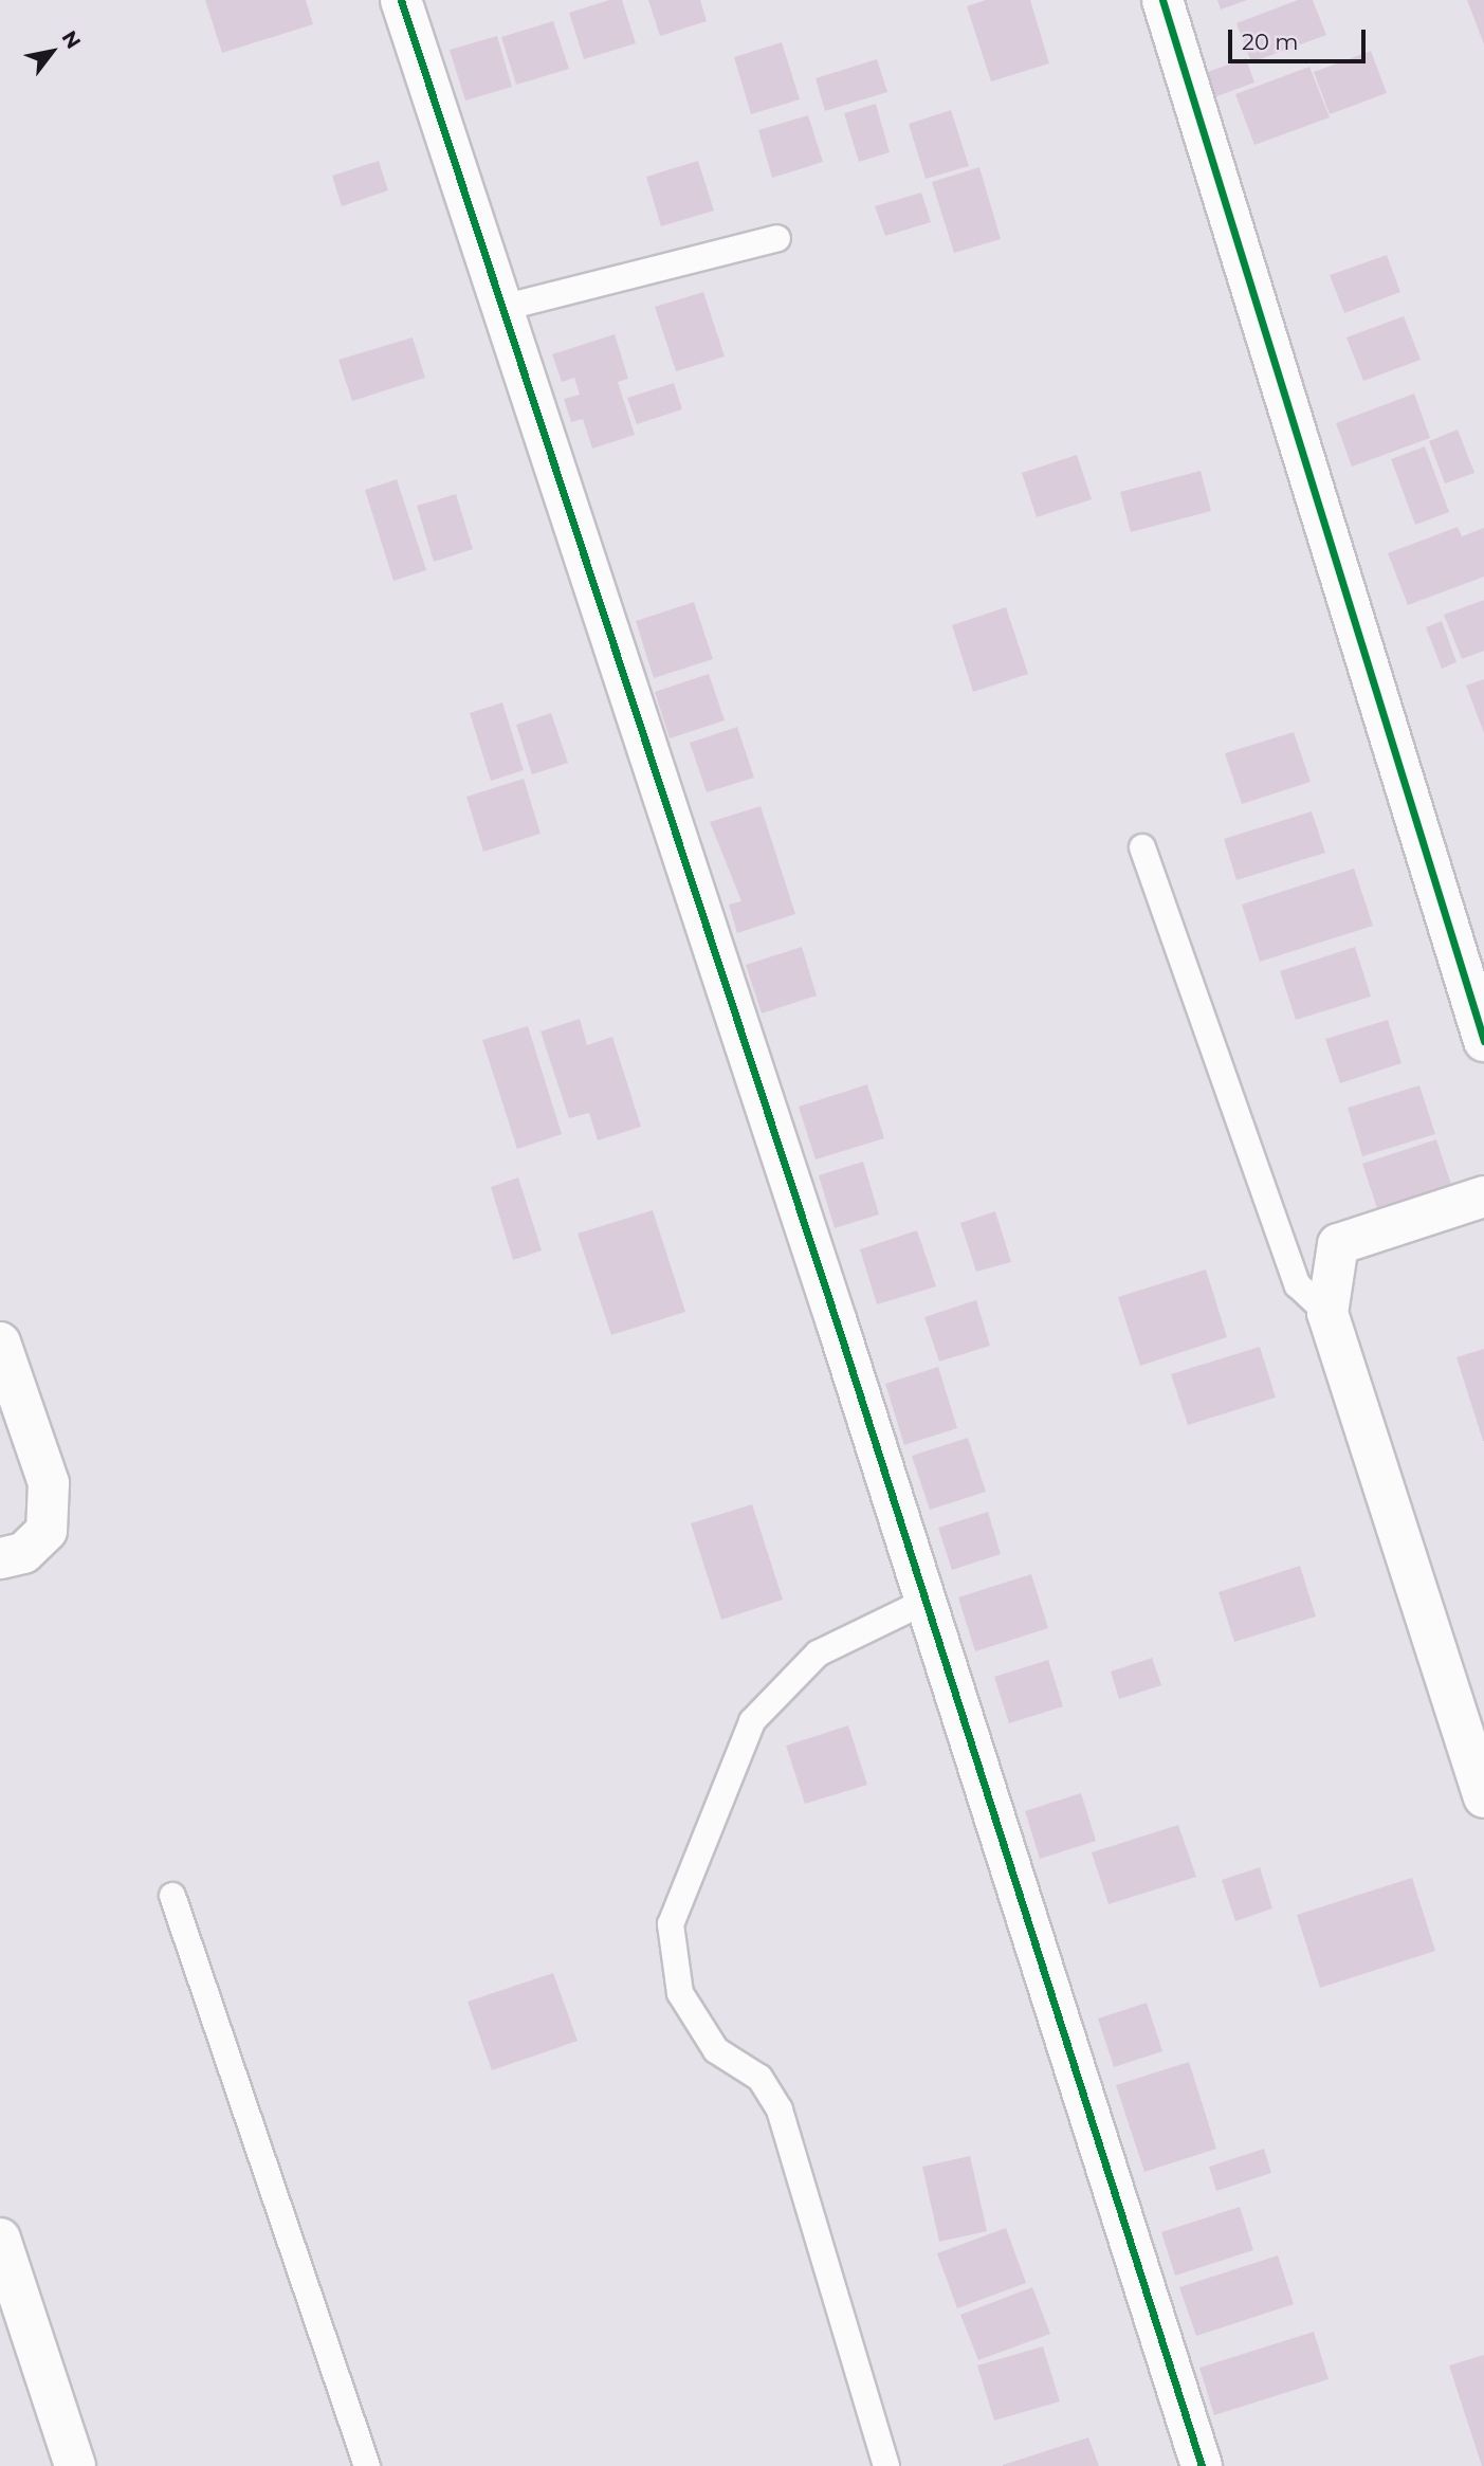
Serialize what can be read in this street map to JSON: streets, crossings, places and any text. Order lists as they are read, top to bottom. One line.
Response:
{"scale_bar":"20 m","north":"top right"}
